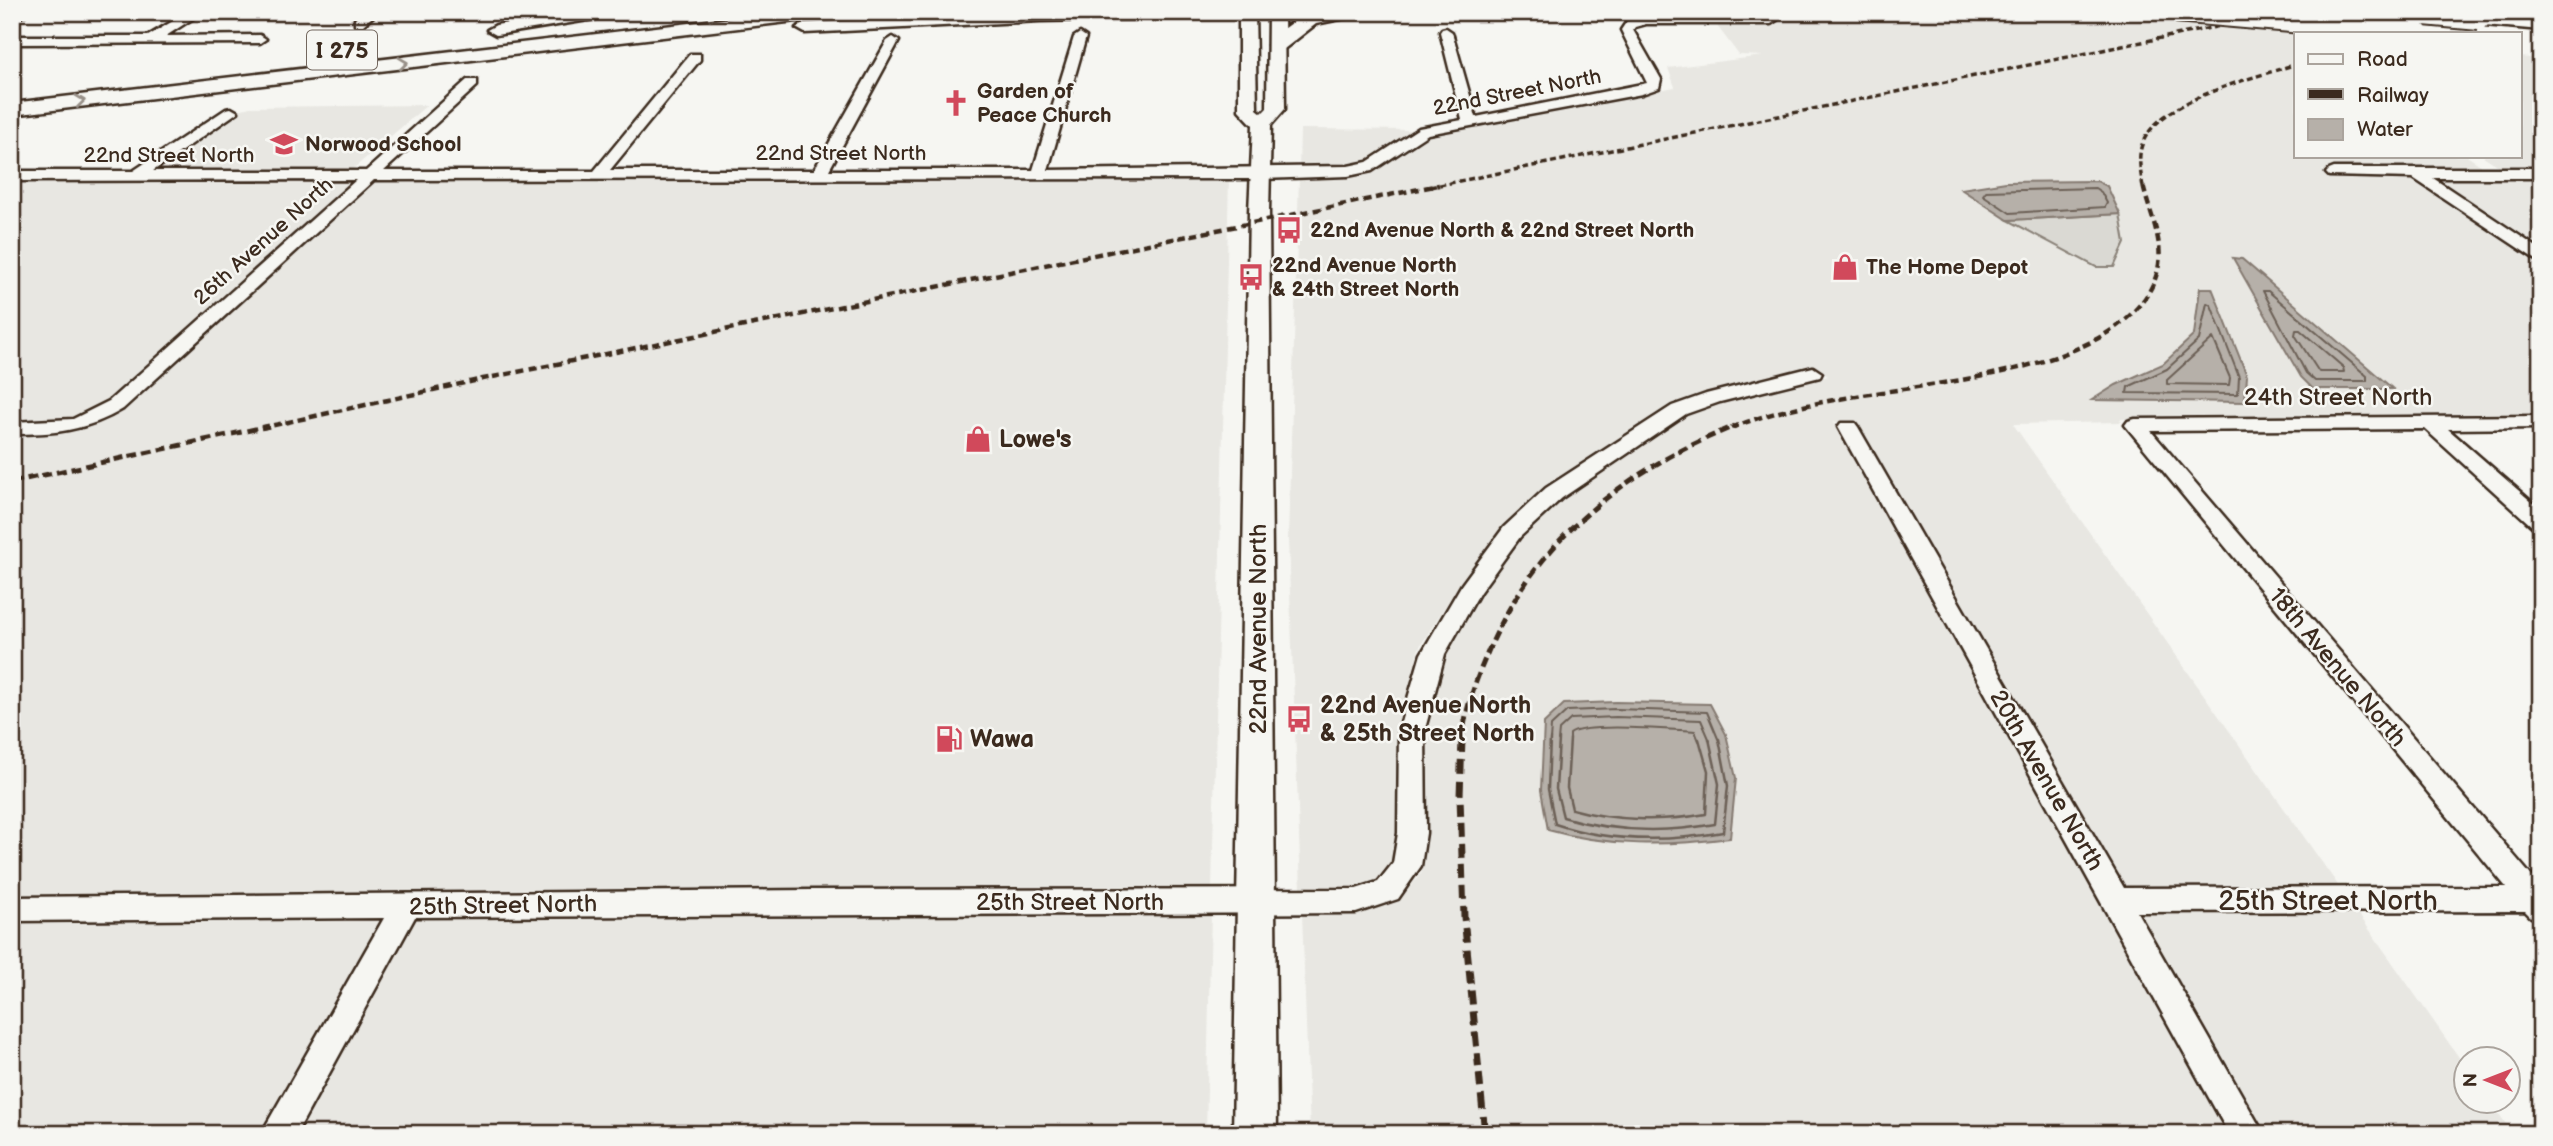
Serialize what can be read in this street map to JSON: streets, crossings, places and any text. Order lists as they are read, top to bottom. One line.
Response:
{"streets":{"highway":["I 275"],"main road":["22nd Avenue North"],"street":["22nd Street North","26th Avenue North","24th Street North","18th Avenue North","20th Avenue North","25th Street North"]},"crossings":[["22nd Street North","26th Avenue North"],["22nd Street North","22nd Avenue North"],["24th Street North","18th Avenue North"],["22nd Avenue North","25th Street North"],["18th Avenue North","25th Street North"],["20th Avenue North","25th Street North"]],"places":{"church":["Garden of Peace Church"],"school or university":["Norwood School"],"bus stop":["22nd Avenue North & 22nd Street North","22nd Avenue North & 24th Street North","22nd Avenue North & 25th Street North"],"shop":["The Home Depot","Lowe's"],"fuel station":["Wawa"]},"legend":["Road","Railway","Water"],"north":"left"}
